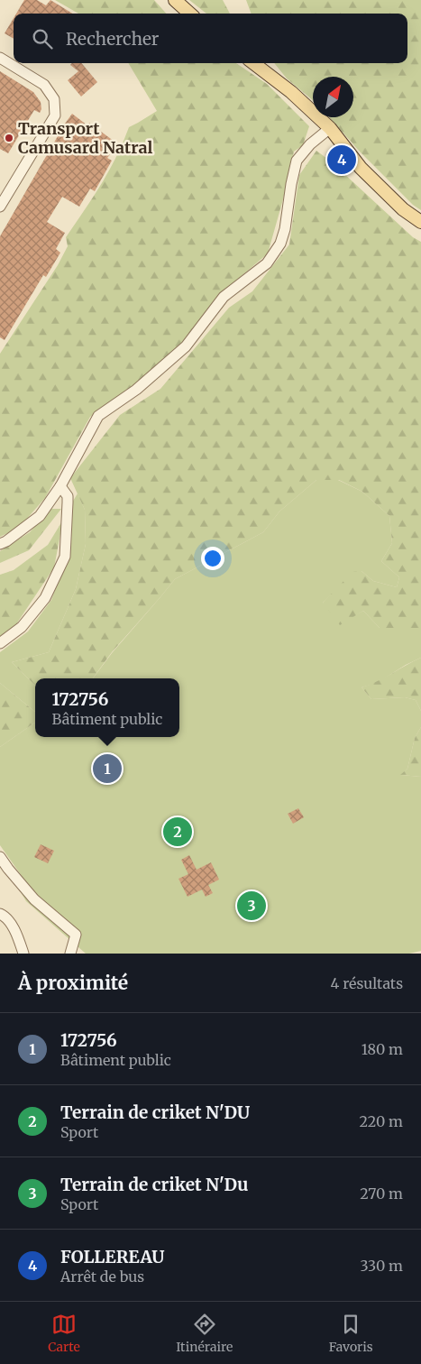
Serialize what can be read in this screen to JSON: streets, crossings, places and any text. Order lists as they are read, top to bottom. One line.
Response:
{"places":["Transport Camusard Natral"],"north":"top right","page":{"search":"Rechercher","pins":["4","1","2","3"],"popup":["172756","Bâtiment public"],"heading":["À proximité","4 résultats"],"list":[{"mark":"1","name":"172756","note":"Bâtiment public","value":"180 m"},{"mark":"2","name":"Terrain de criket N'DU","note":"Sport","value":"220 m"},{"mark":"3","name":"Terrain de criket N'Du","note":"Sport","value":"270 m"},{"mark":"4","name":"FOLLEREAU","note":"Arrêt de bus","value":"330 m"}],"nav":["Carte","Itinéraire","Favoris"]}}
